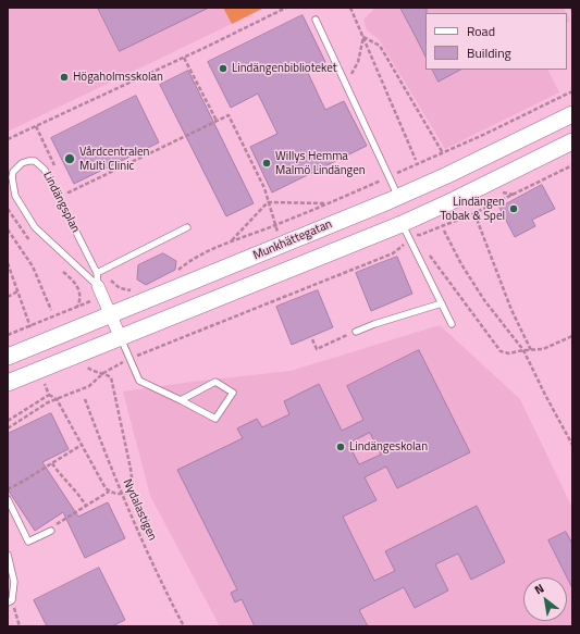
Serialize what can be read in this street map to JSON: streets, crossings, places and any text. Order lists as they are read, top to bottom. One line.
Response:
{"streets":{"street":["Lindängsplan","Munkhättegatan"],"path":["Nydalastigen"]},"crossings":[["Lindängsplan","Munkhättegatan"]],"places":["Lindängenbiblioteket","Högaholmsskolan","Vårdcentralen Multi Clinic","Willys Hemma Malmö Lindängen","Lindängen Tobak & Spel","Lindängeskolan"],"legend":["Road","Building"],"north":"top left"}
